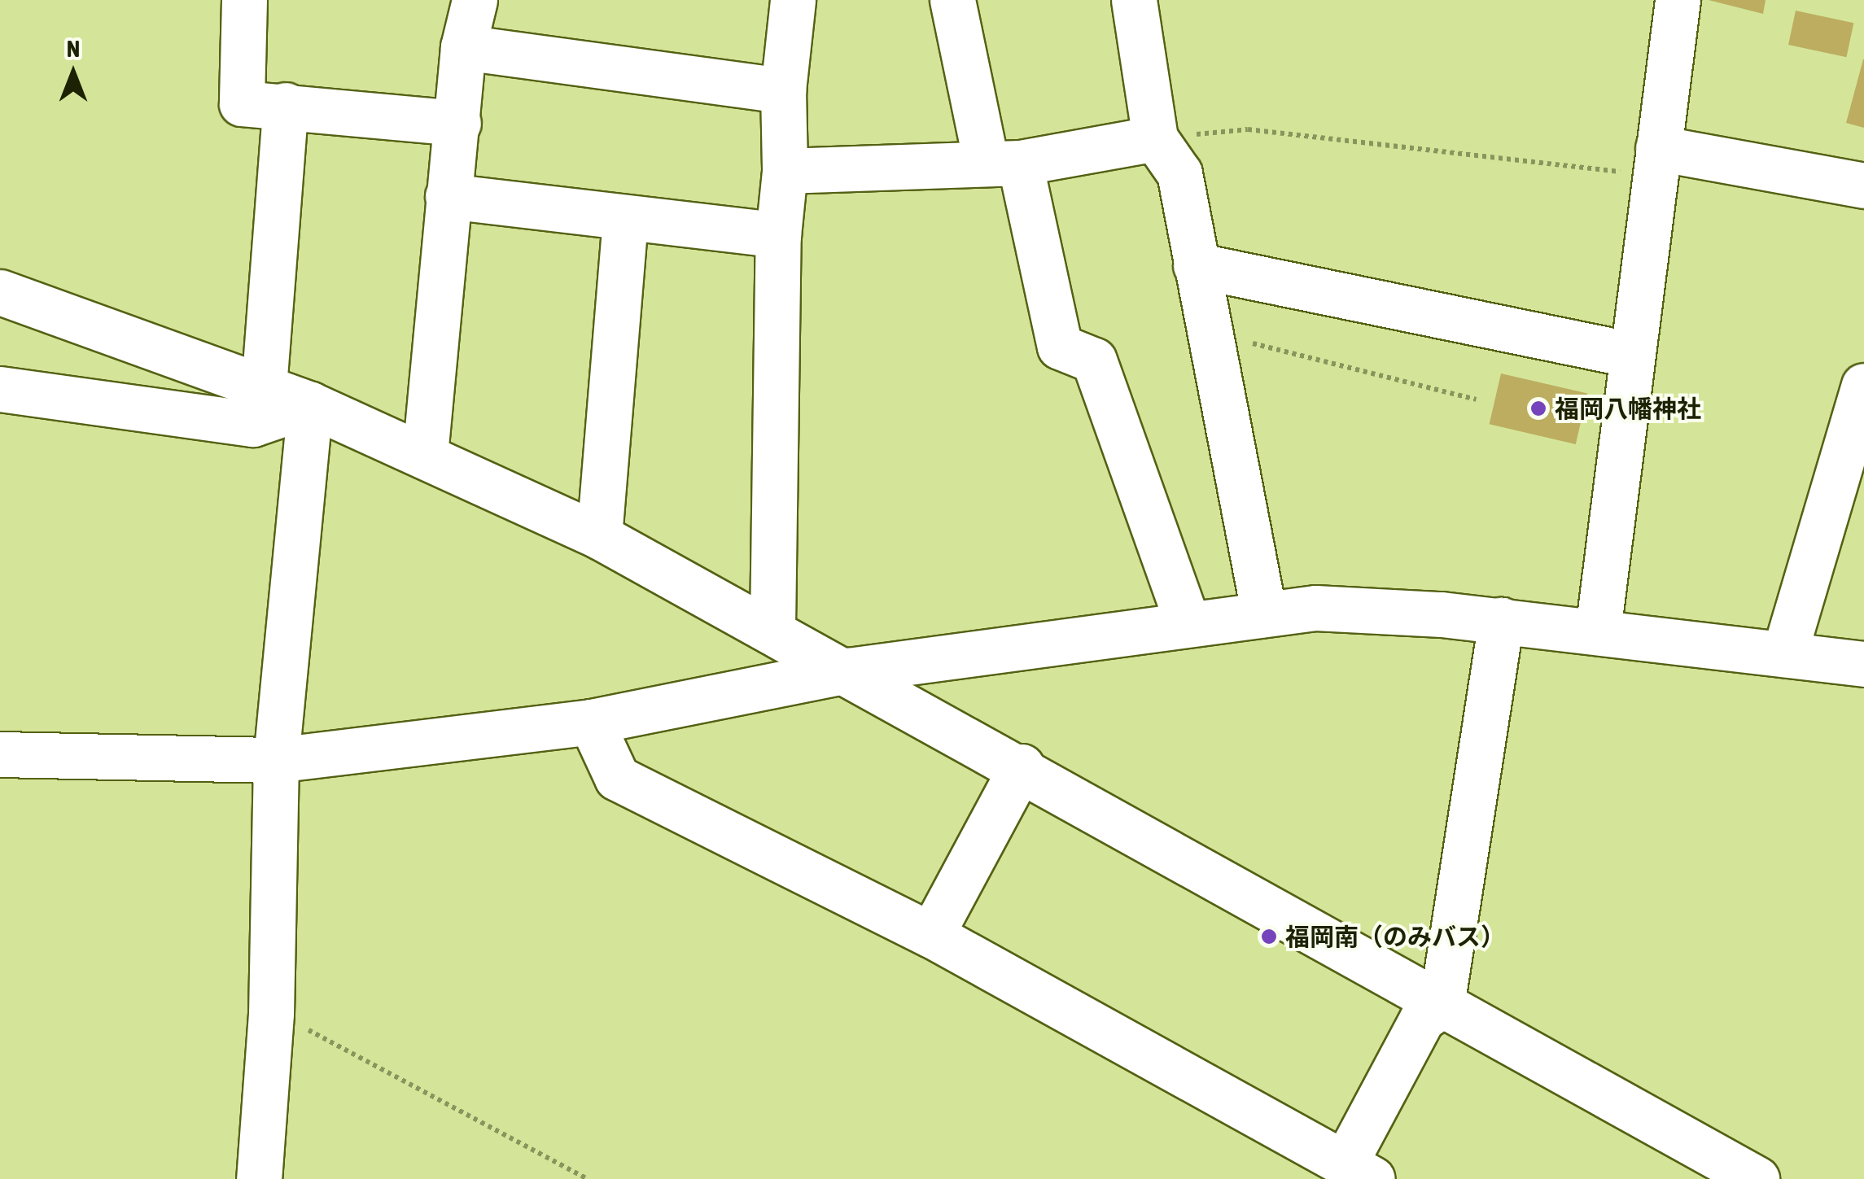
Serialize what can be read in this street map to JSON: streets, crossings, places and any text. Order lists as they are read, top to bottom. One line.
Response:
{"places":["福岡八幡神社","福岡南（のみバス）"],"north":"top"}
